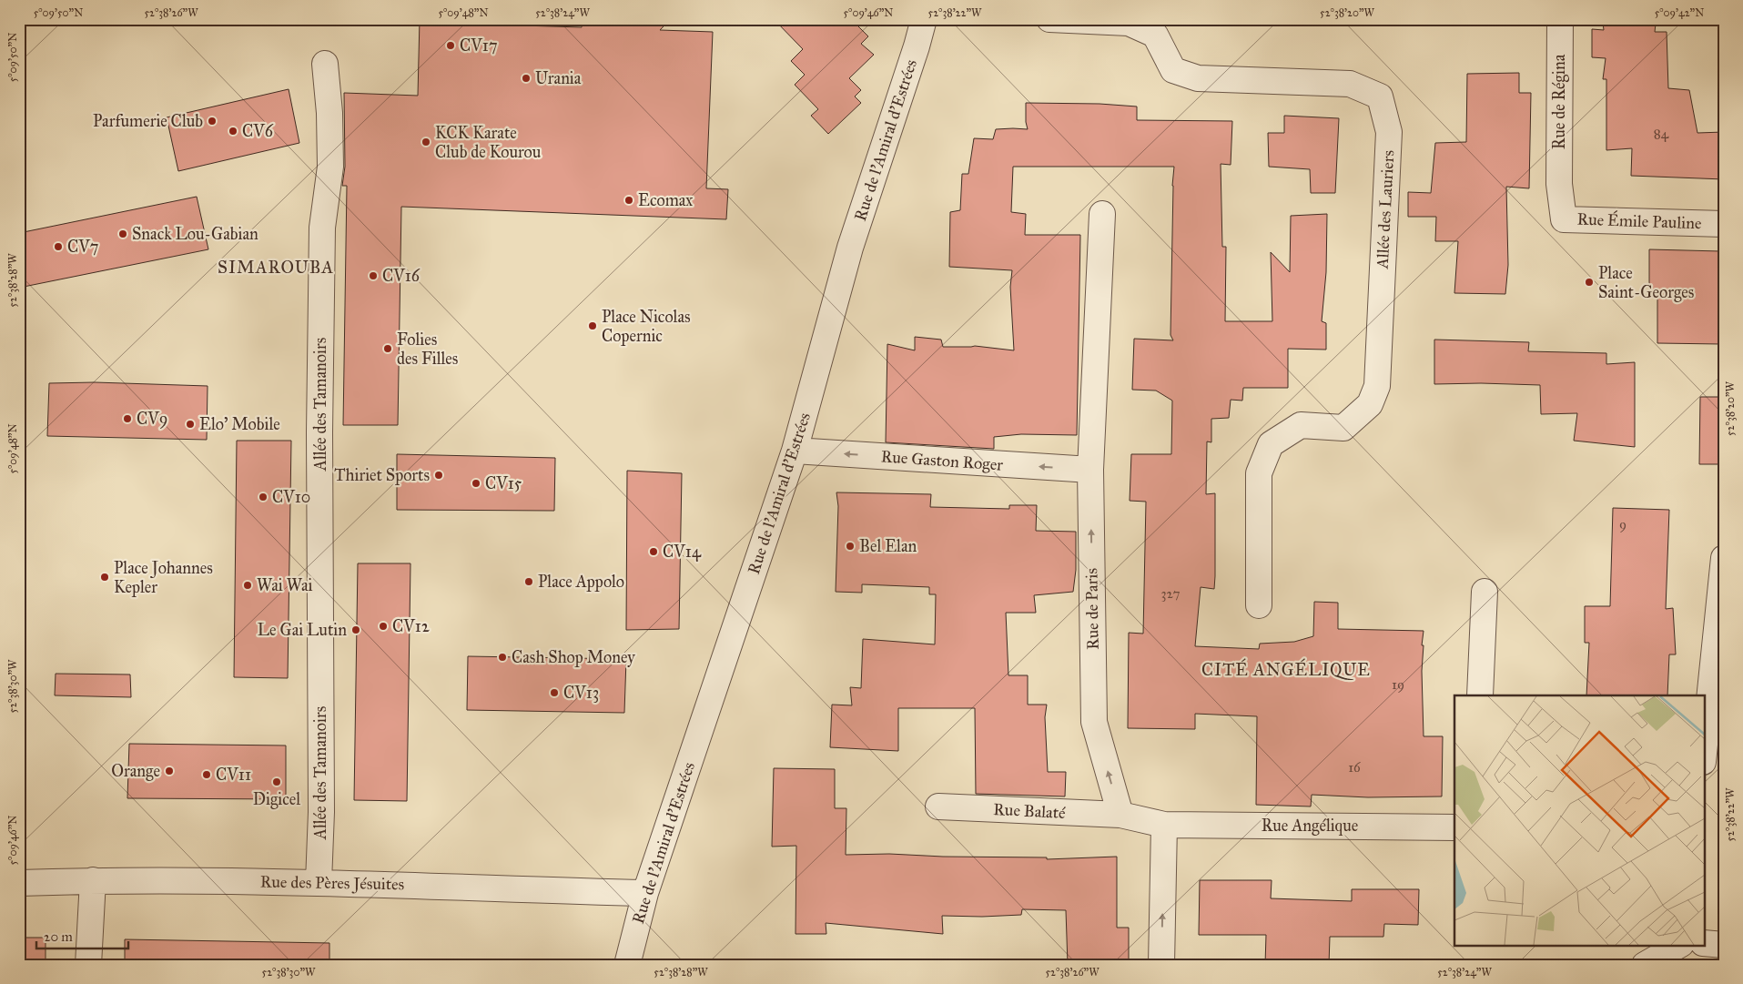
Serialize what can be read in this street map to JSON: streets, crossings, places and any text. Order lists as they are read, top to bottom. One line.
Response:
{"streets":{"street":["Rue de Régina","Rue de l'Amiral d'Estrées","Allée des Lauriers","Rue Émile Pauline","Allée des Tamanoirs","Rue Gaston Roger","Rue de Paris","Rue Balaté","Rue Angélique","Rue des Pères Jésuites"]},"crossings":[["Rue de Régina","Rue Émile Pauline"],["Rue de l'Amiral d'Estrées","Rue Gaston Roger"],["Rue de l'Amiral d'Estrées","Rue des Pères Jésuites"],["Allée des Tamanoirs","Rue des Pères Jésuites"],["Rue Gaston Roger","Rue de Paris"],["Rue de Paris","Rue Balaté"]],"one_way":["Rue Gaston Roger","Rue de Paris"],"districts":["SIMAROUBA","CITÉ ANGÉLIQUE"],"places":["CV17","Urania","Parfumerie Club","CV6","KCK Karate Club de Kourou","Ecomax","Snack Lou-Gabian","CV7","CV16","Place Saint-Georges","Place Nicolas Copernic","Folies des Filles","CV9","Elo' Mobile","Thiriet Sports","CV15","CV10","Bel Elan","CV14","Place Johannes Kepler","Place Appolo","Wai Wai","CV12","Le Gai Lutin","Cash Shop Money","CV13","Orange","CV11","Digicel"],"house_numbers":["84","9","327","19","16"],"scale_bar":"20 m","coordinates":["5°09'50\"N","52°38'26\"W","5°09'48\"N","52°38'24\"W","5°09'46\"N","52°38'22\"W","52°38'20\"W","5°09'42\"N","52°38'28\"W","52°38'30\"W"]}
